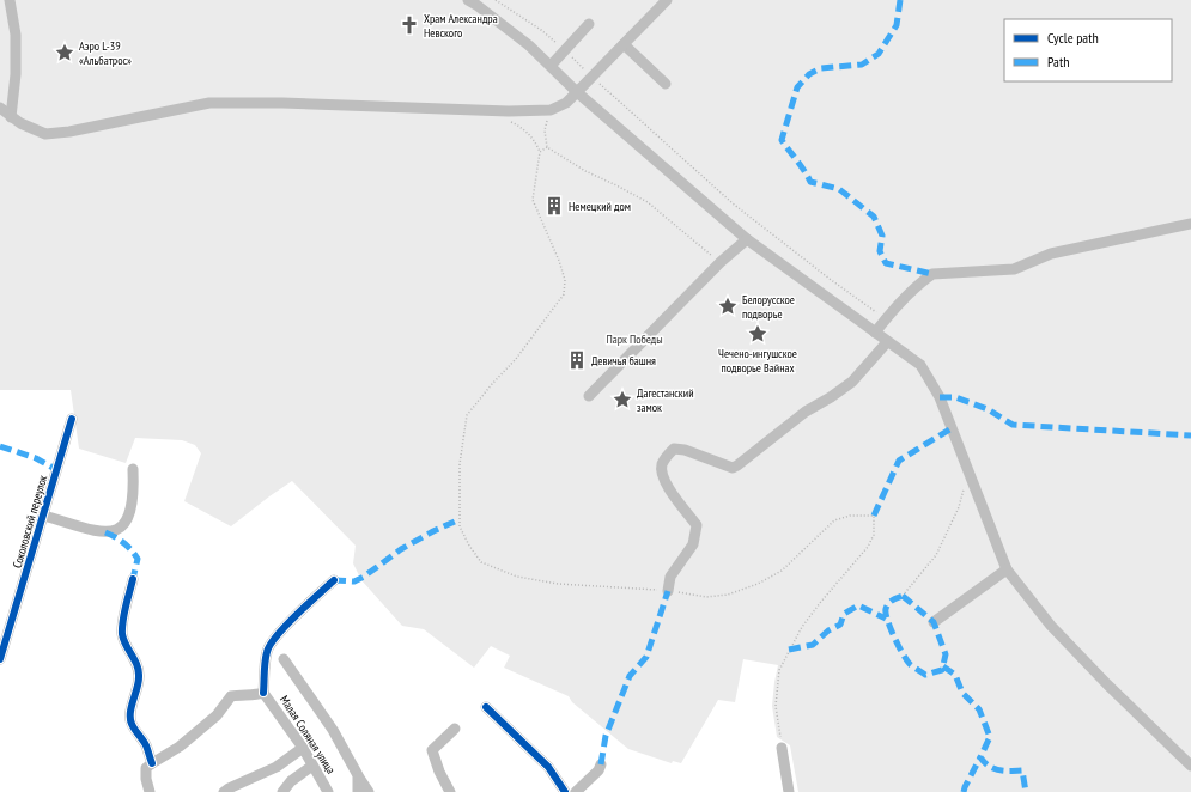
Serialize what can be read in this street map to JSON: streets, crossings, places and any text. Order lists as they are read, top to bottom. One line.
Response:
{"streets":{"street":["Соколовский переулок","Малая Соляная улица"]},"parks":["Парк Победы"],"places":{"church":["Храм Александра Невского"],"place":["Аэро L-39 «Альбатрос»","Белорусское подворье","Чечено-ингушское подворье Вайнах","Дагестанский замок"],"building":["Немецкий дом","Девичья башня"]},"legend":["Cycle path","Path"]}
